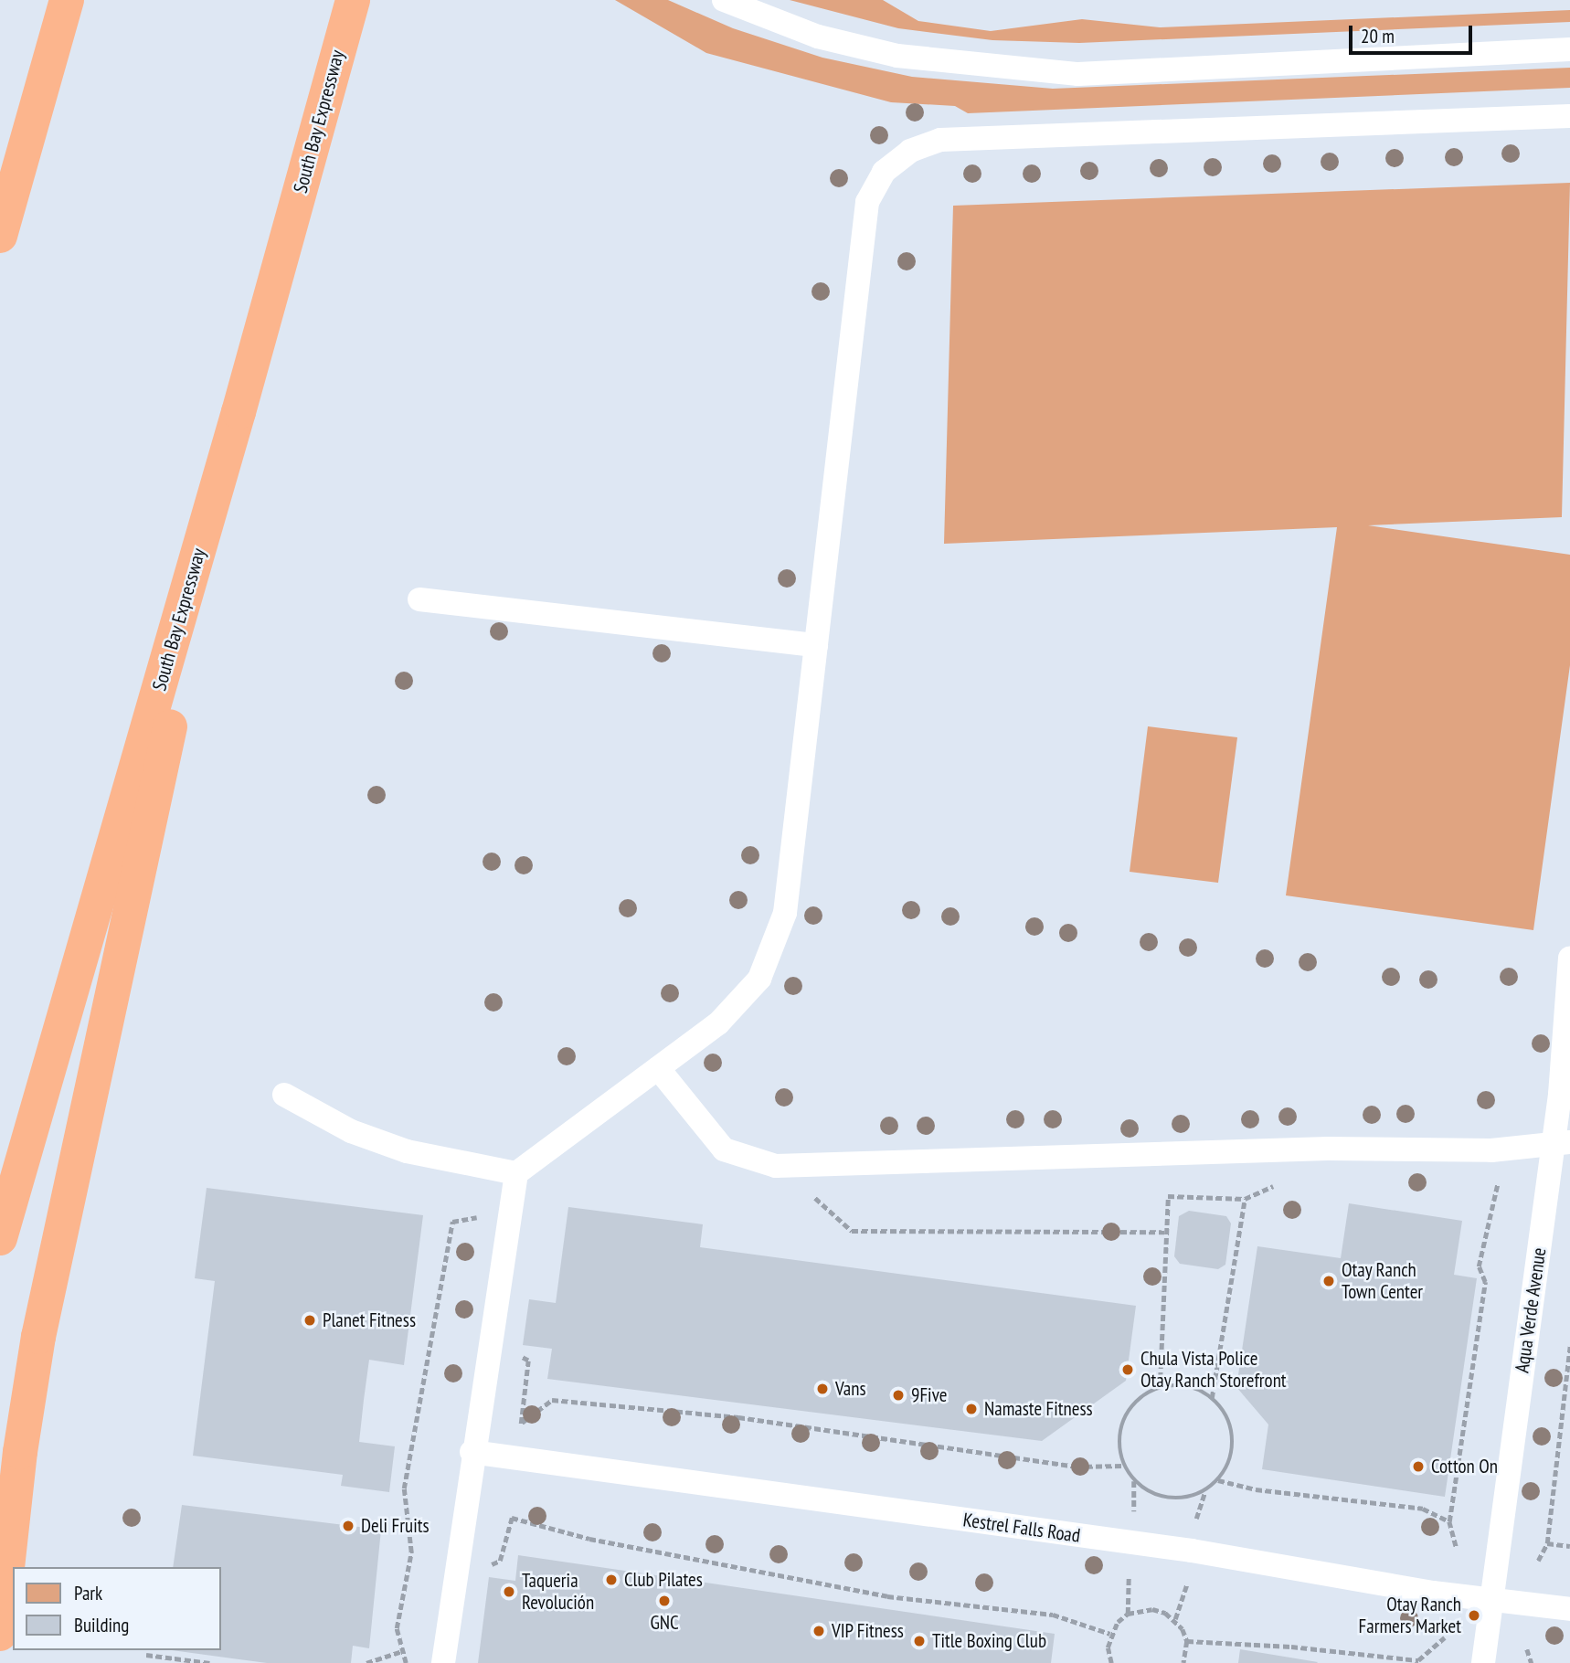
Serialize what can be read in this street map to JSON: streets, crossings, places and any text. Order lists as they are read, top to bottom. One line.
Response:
{"streets":{"highway":["South Bay Expressway"],"lane":["Aqua Verde Avenue","Kestrel Falls Road"]},"crossings":[["Aqua Verde Avenue","Kestrel Falls Road"]],"places":["Otay Ranch Town Center","Planet Fitness","Chula Vista Police Otay Ranch Storefront","Vans","9Five","Namaste Fitness","Cotton On","Deli Fruits","Club Pilates","Taqueria Revolución","GNC","Otay Ranch Farmers Market","VIP Fitness","Title Boxing Club"],"legend":["Park","Building"],"scale_bar":"20 m"}
